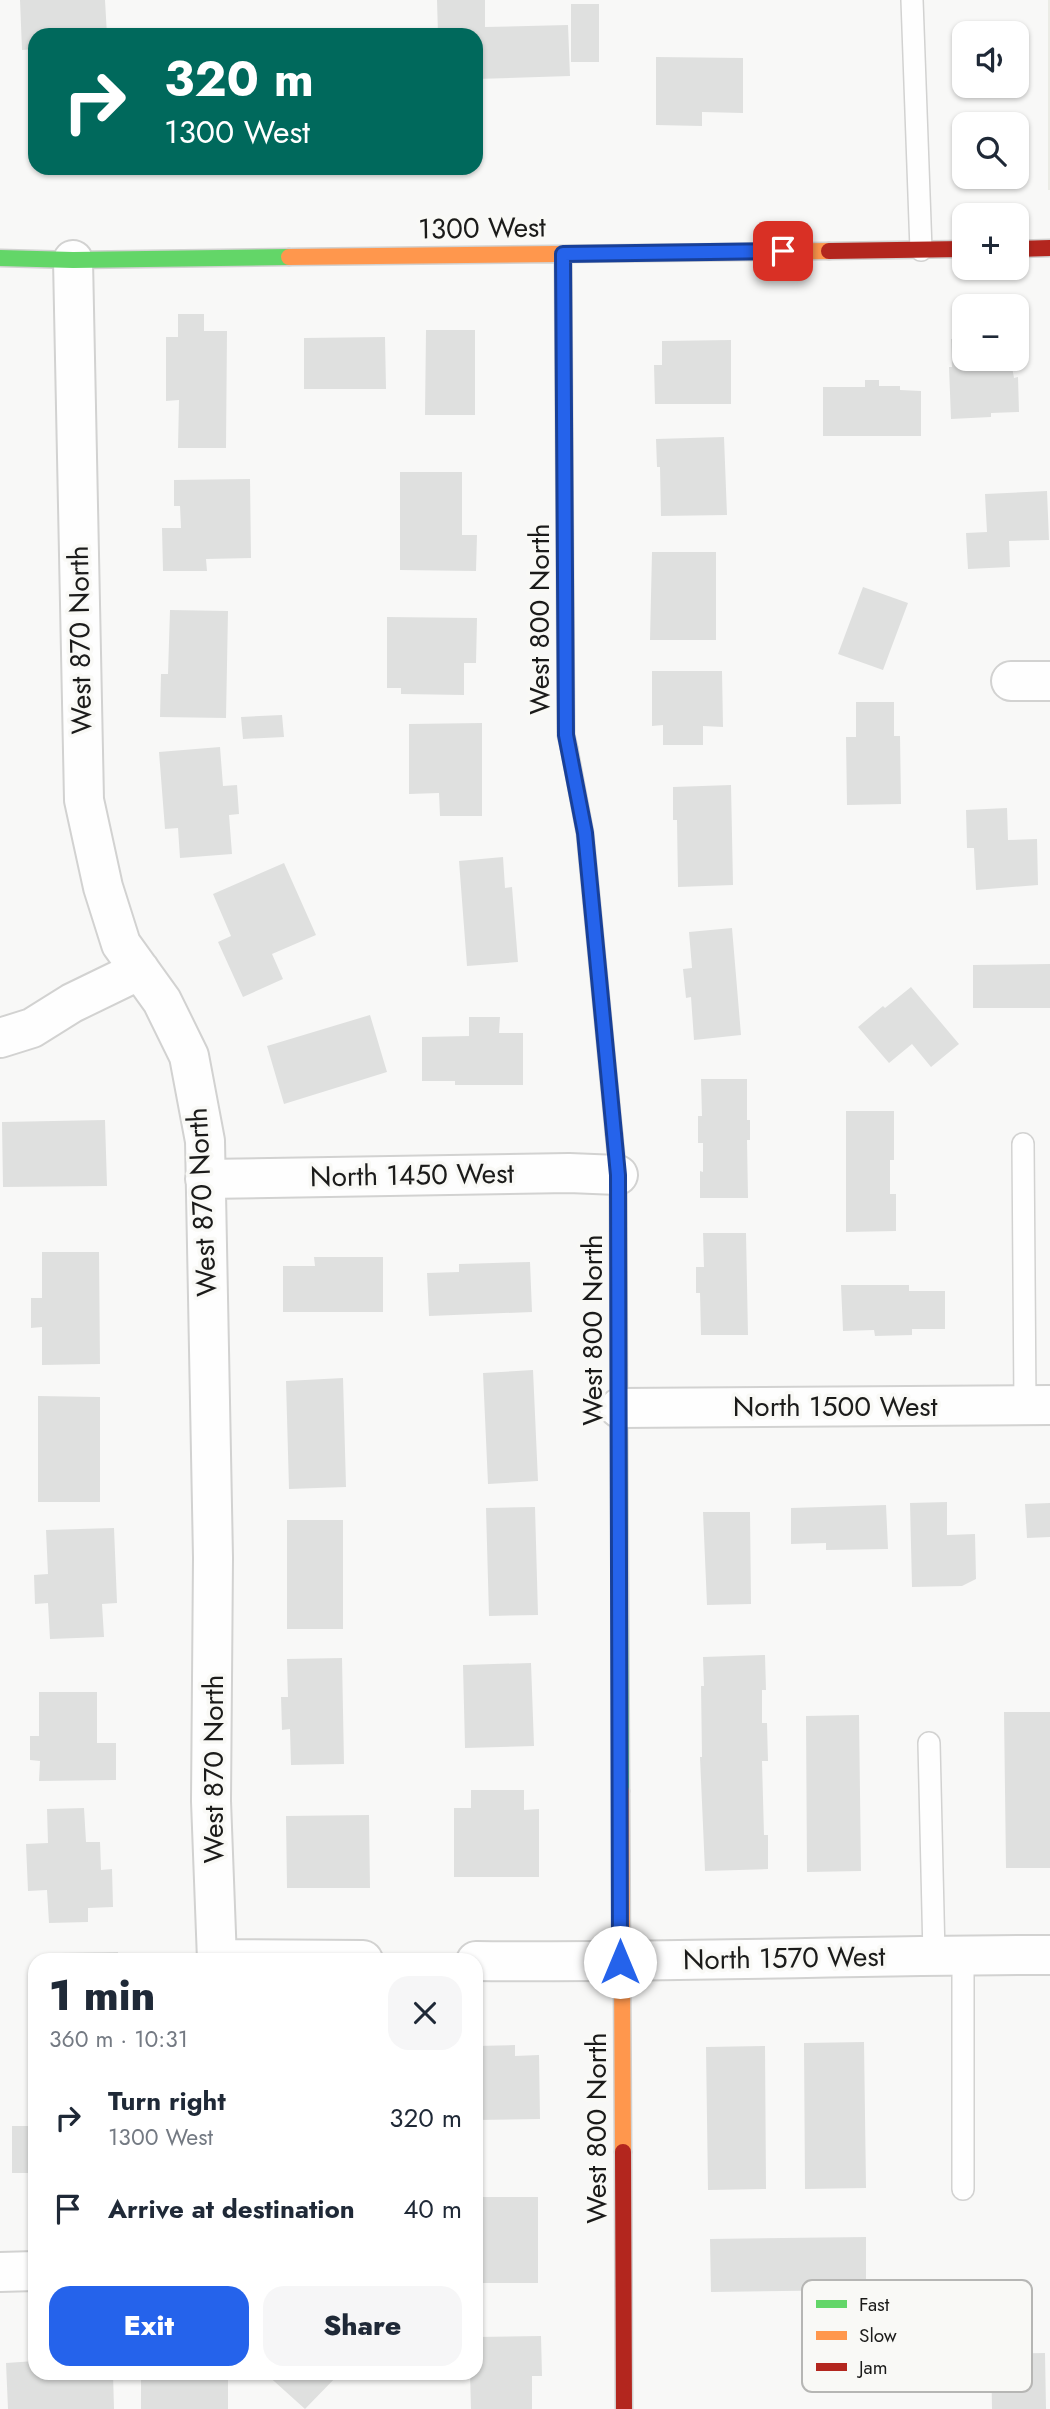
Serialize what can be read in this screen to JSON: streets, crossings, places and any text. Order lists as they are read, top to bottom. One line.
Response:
{"streets":{"street":["1300 West","West 800 North","West 870 North","North 1450 West","North 1500 West","North 1570 West"]},"crossings":[["1300 West","West 800 North"],["1300 West","West 870 North"],["West 800 North","North 1450 West"],["West 800 North","North 1500 West"],["West 800 North","North 1570 West"],["West 870 North","North 1450 West"]],"legend":["Fast","Slow","Jam"],"page":{"map_buttons":["+","−"],"turn":["320 m","1300 West"],"heading":["1 min","360 m · 10:31"],"list":[{"name":"Turn right","note":"1300 West","value":"320 m"},{"name":"Arrive at destination","value":"40 m"}],"buttons":["Exit","Share"]}}
